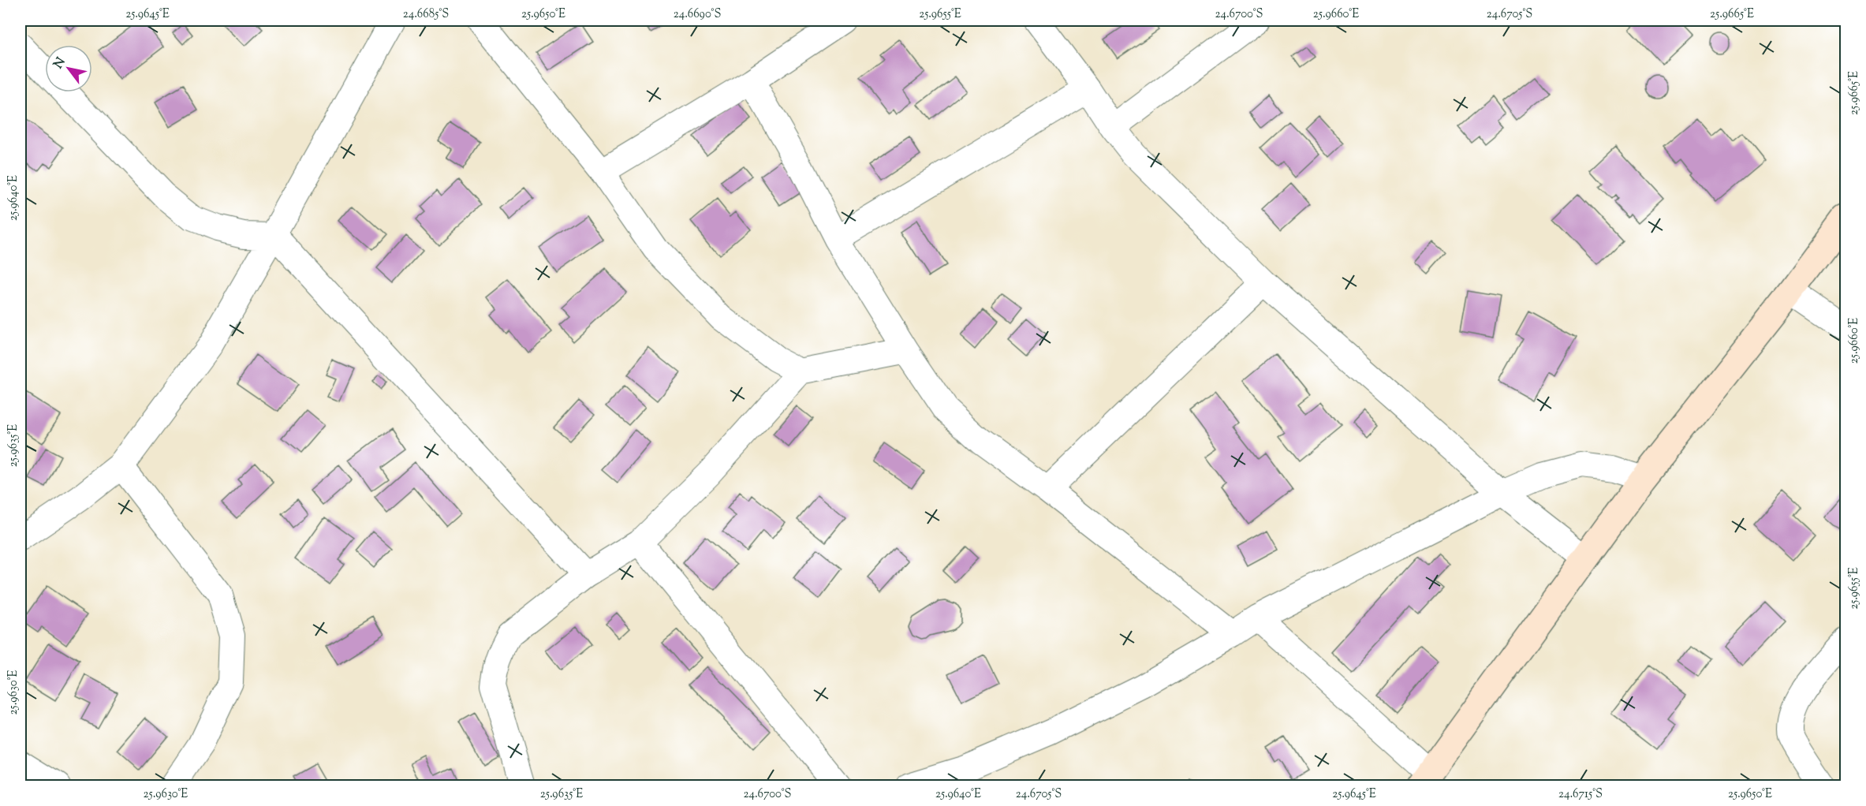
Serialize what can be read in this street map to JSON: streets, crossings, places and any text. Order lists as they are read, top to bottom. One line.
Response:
{"north":"top left","coordinates":["25.9645°E","24.6685°S","25.9650°E","24.6690°S","25.9655°E","24.6700°S","25.9660°E","24.6705°S","25.9665°E","25.9640°E","25.9635°E","25.9630°E","24.6715°S"]}
